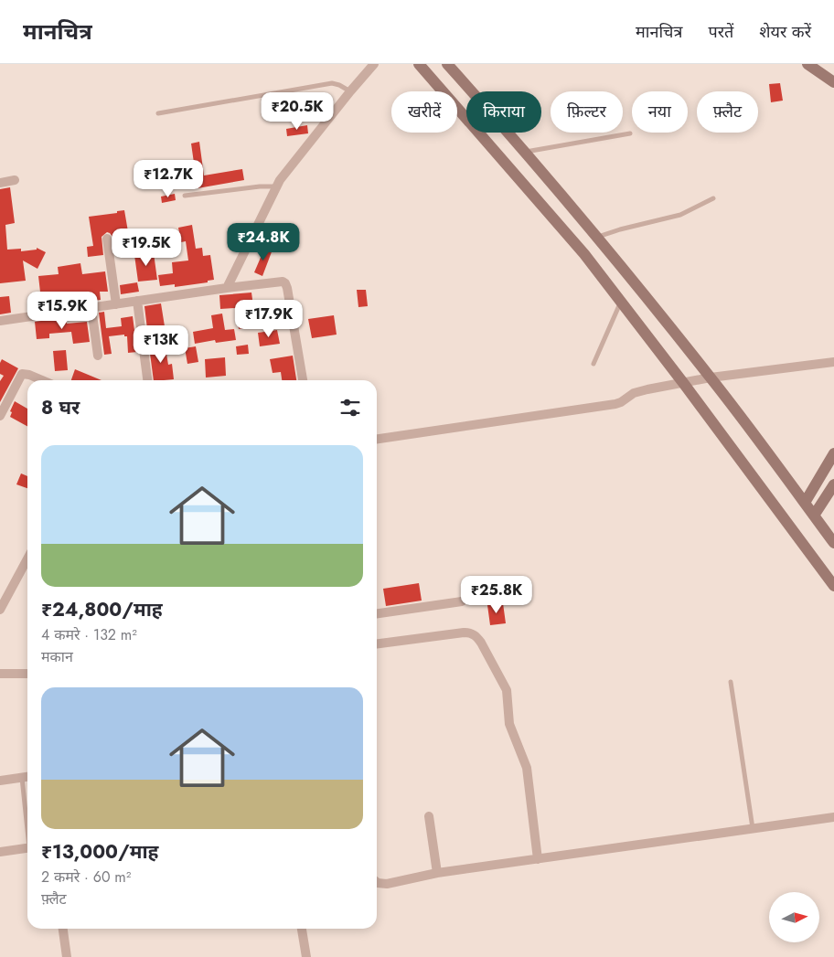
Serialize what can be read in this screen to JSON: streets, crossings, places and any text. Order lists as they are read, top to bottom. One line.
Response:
{"north":"right","page":{"header":"मानचित्र","nav":["मानचित्र","परतें","शेयर करें"],"chip":["खरीदें","किराया","फ़िल्टर","नया","फ़्लैट"],"price":["₹20.5K","₹12.7K","₹24.8K","₹19.5K","₹15.9K","₹17.9K","₹13K","₹25.8K"],"heading":"8 घर","list":[{"name":"₹24,800/माह","note":"4 कमरे · 132 m² · मकान"},{"name":"₹13,000/माह","note":"2 कमरे · 60 m² · फ़्लैट"}]}}
